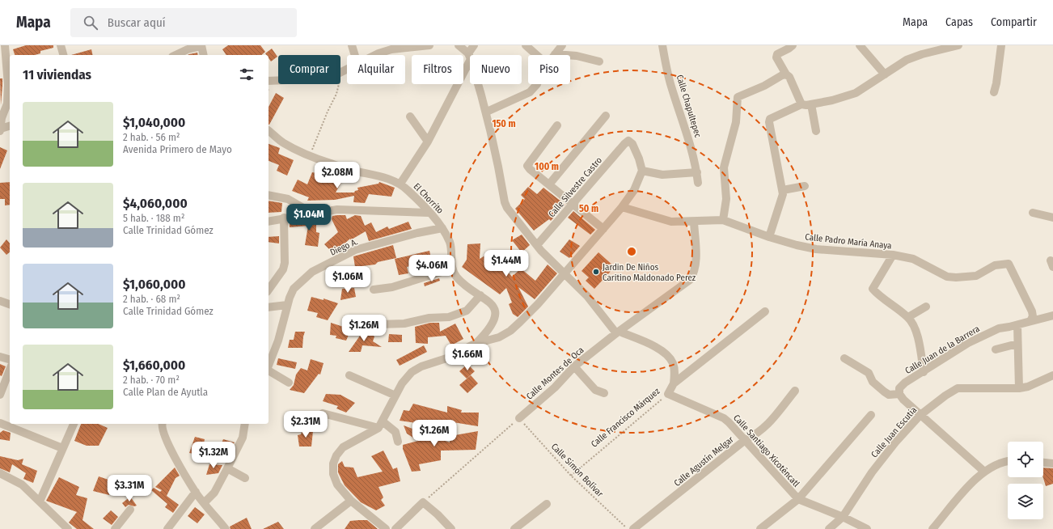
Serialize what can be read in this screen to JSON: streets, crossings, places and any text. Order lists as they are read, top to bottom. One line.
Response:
{"streets":{"street":["Calle Chapultepec","Calle Silvestre Castro","El Chorrito","Calle Padro María Anaya","Diego A.","Calle Juan de la Barrera","Calle Montes de Oca","Calle Francisco Márquez","Calle Juan Escutia","Calle Santiago Xicoténcatl","Calle Agustín Melgar"],"path":["Calle Simón Bolívar"]},"crossings":[["El Chorrito","Diego A."],["Calle Padro María Anaya","Calle Juan de la Barrera"],["Calle Padro María Anaya","Calle Montes de Oca"],["Calle Montes de Oca","Calle Simón Bolívar"],["Calle Francisco Márquez","Calle Santiago Xicoténcatl"],["Calle Francisco Márquez","Calle Simón Bolívar"],["Calle Juan Escutia","Calle Santiago Xicoténcatl"],["Calle Santiago Xicoténcatl","Calle Agustín Melgar"]],"places":["Jardin De Niños Caritino Maldonado Perez"],"page":{"header":"Mapa","search":"Buscar aquí","nav":["Mapa","Capas","Compartir"],"chip":["Comprar","Alquilar","Filtros","Nuevo","Piso"],"heading":"11 viviendas","list":[{"name":"$1,040,000","note":"2 hab. · 56 m² · Avenida Primero de Mayo"},{"name":"$4,060,000","note":"5 hab. · 188 m² · Calle Trinidad Gómez"},{"name":"$1,060,000","note":"2 hab. · 68 m² · Calle Trinidad Gómez"},{"name":"$1,660,000","note":"2 hab. · 70 m² · Calle Plan de Ayutla"}],"price":["$2.08M","$1.04M","$1.44M","$4.06M","$1.06M","$1.26M","$1.66M","$2.31M","$1.26M","$1.32M","$3.31M"]},"rings":["150 m","100 m","50 m"]}
